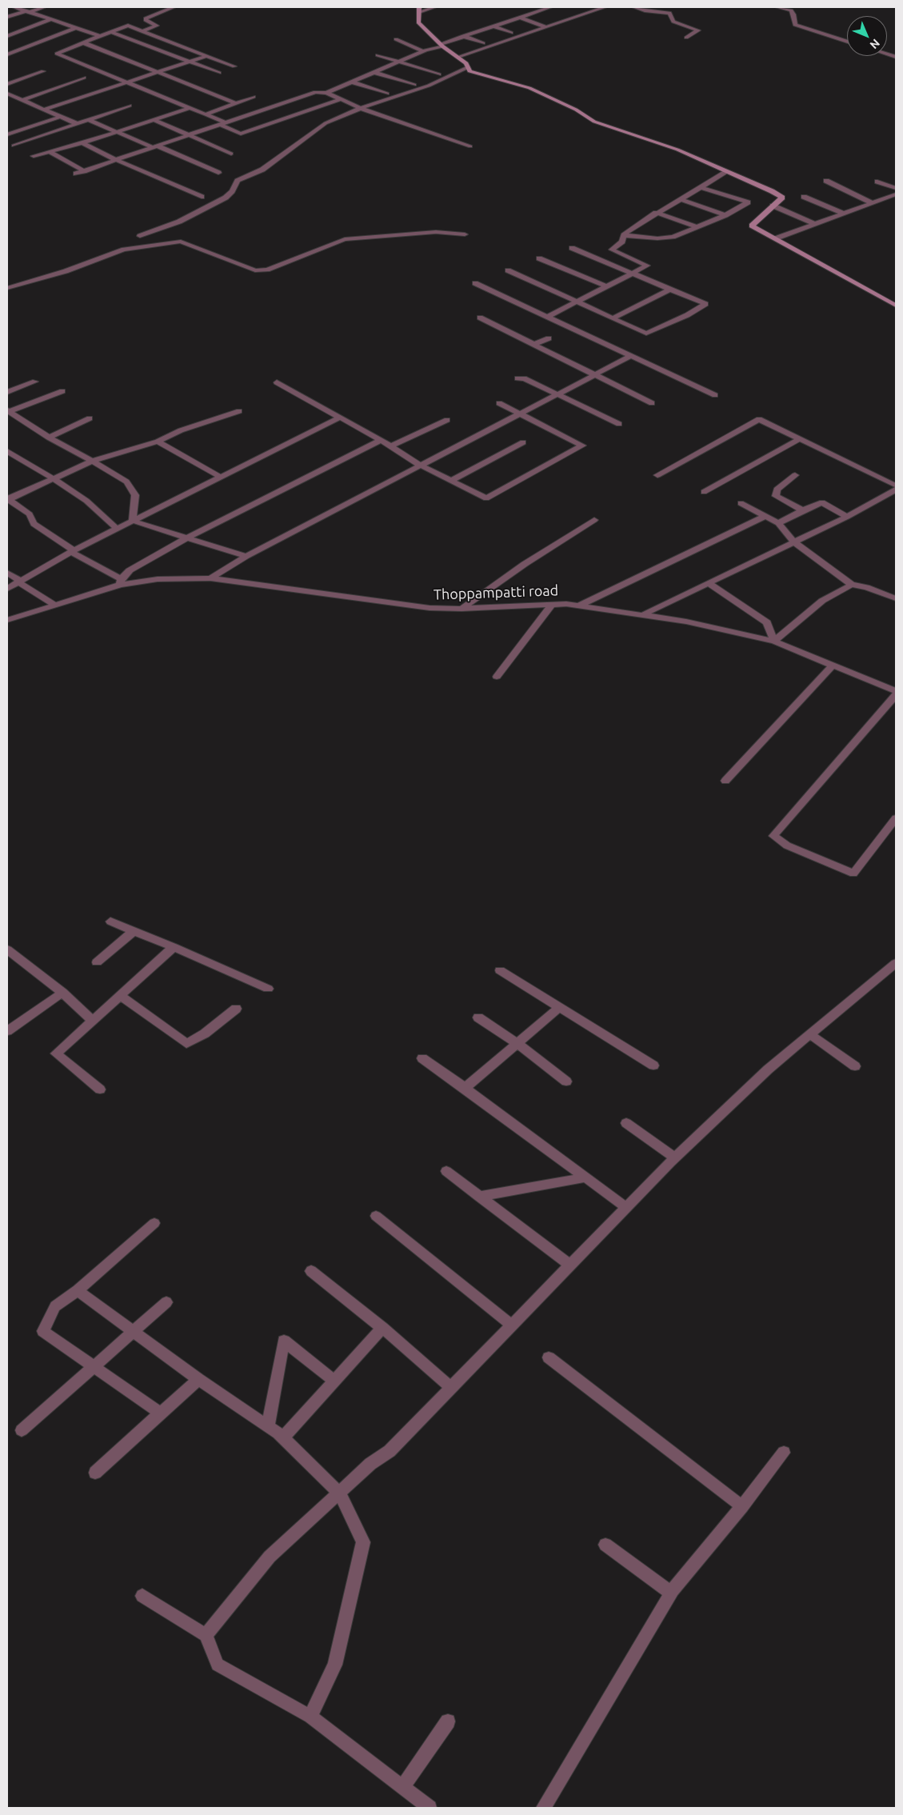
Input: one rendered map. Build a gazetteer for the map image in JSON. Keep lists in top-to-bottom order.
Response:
{
  "streets": {
    "street": ["Thoppampatti road"]
  },
  "north": "bottom right"
}
